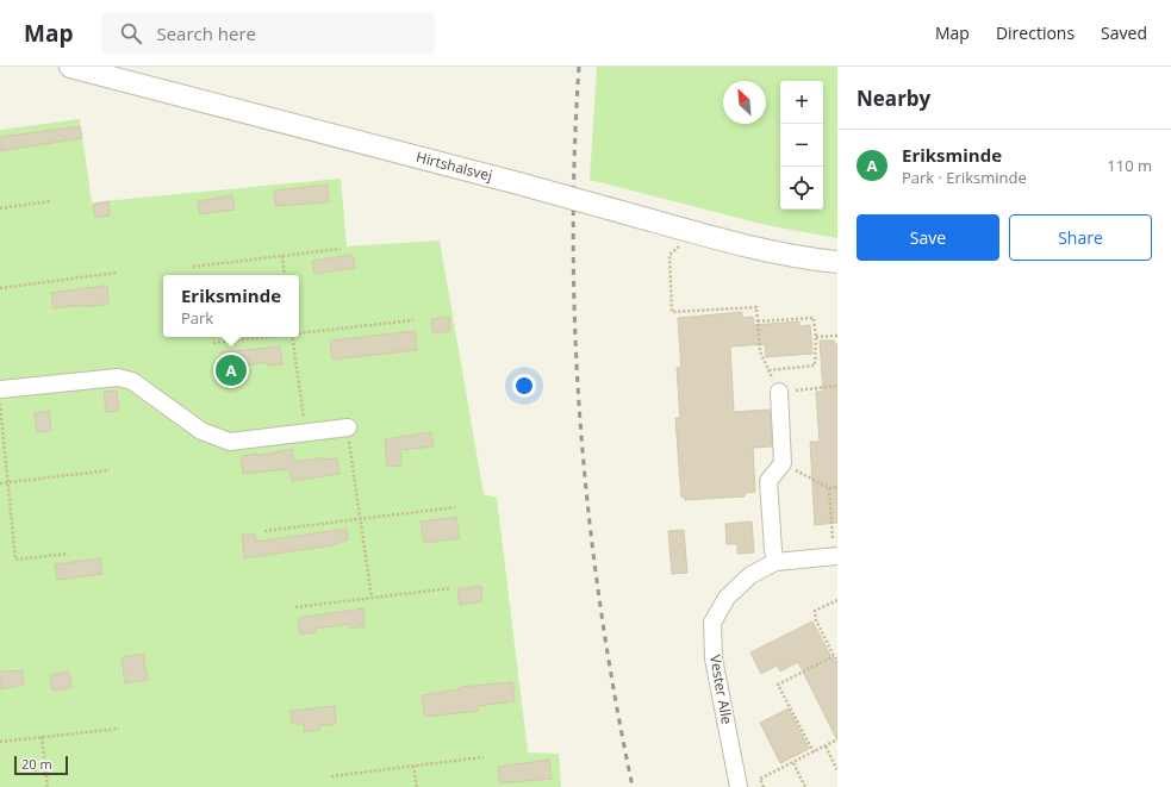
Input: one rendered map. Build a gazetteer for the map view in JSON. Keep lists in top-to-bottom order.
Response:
{
  "streets": {
    "street": ["Hirtshalsvej", "Vester Alle"]
  },
  "scale_bar": "20 m",
  "north": "top left",
  "page": {
    "header": "Map",
    "search": "Search here",
    "nav": ["Map", "Directions", "Saved"],
    "heading": "Nearby",
    "map_buttons": ["+", "−"],
    "list": [
      {
        "mark": "A",
        "name": "Eriksminde",
        "note": "Park · Eriksminde",
        "value": "110 m"
      }
    ],
    "buttons": ["Save", "Share"],
    "popup": ["Eriksminde", "Park"],
    "pins": "A",
    "scale": "20 m"
  }
}
